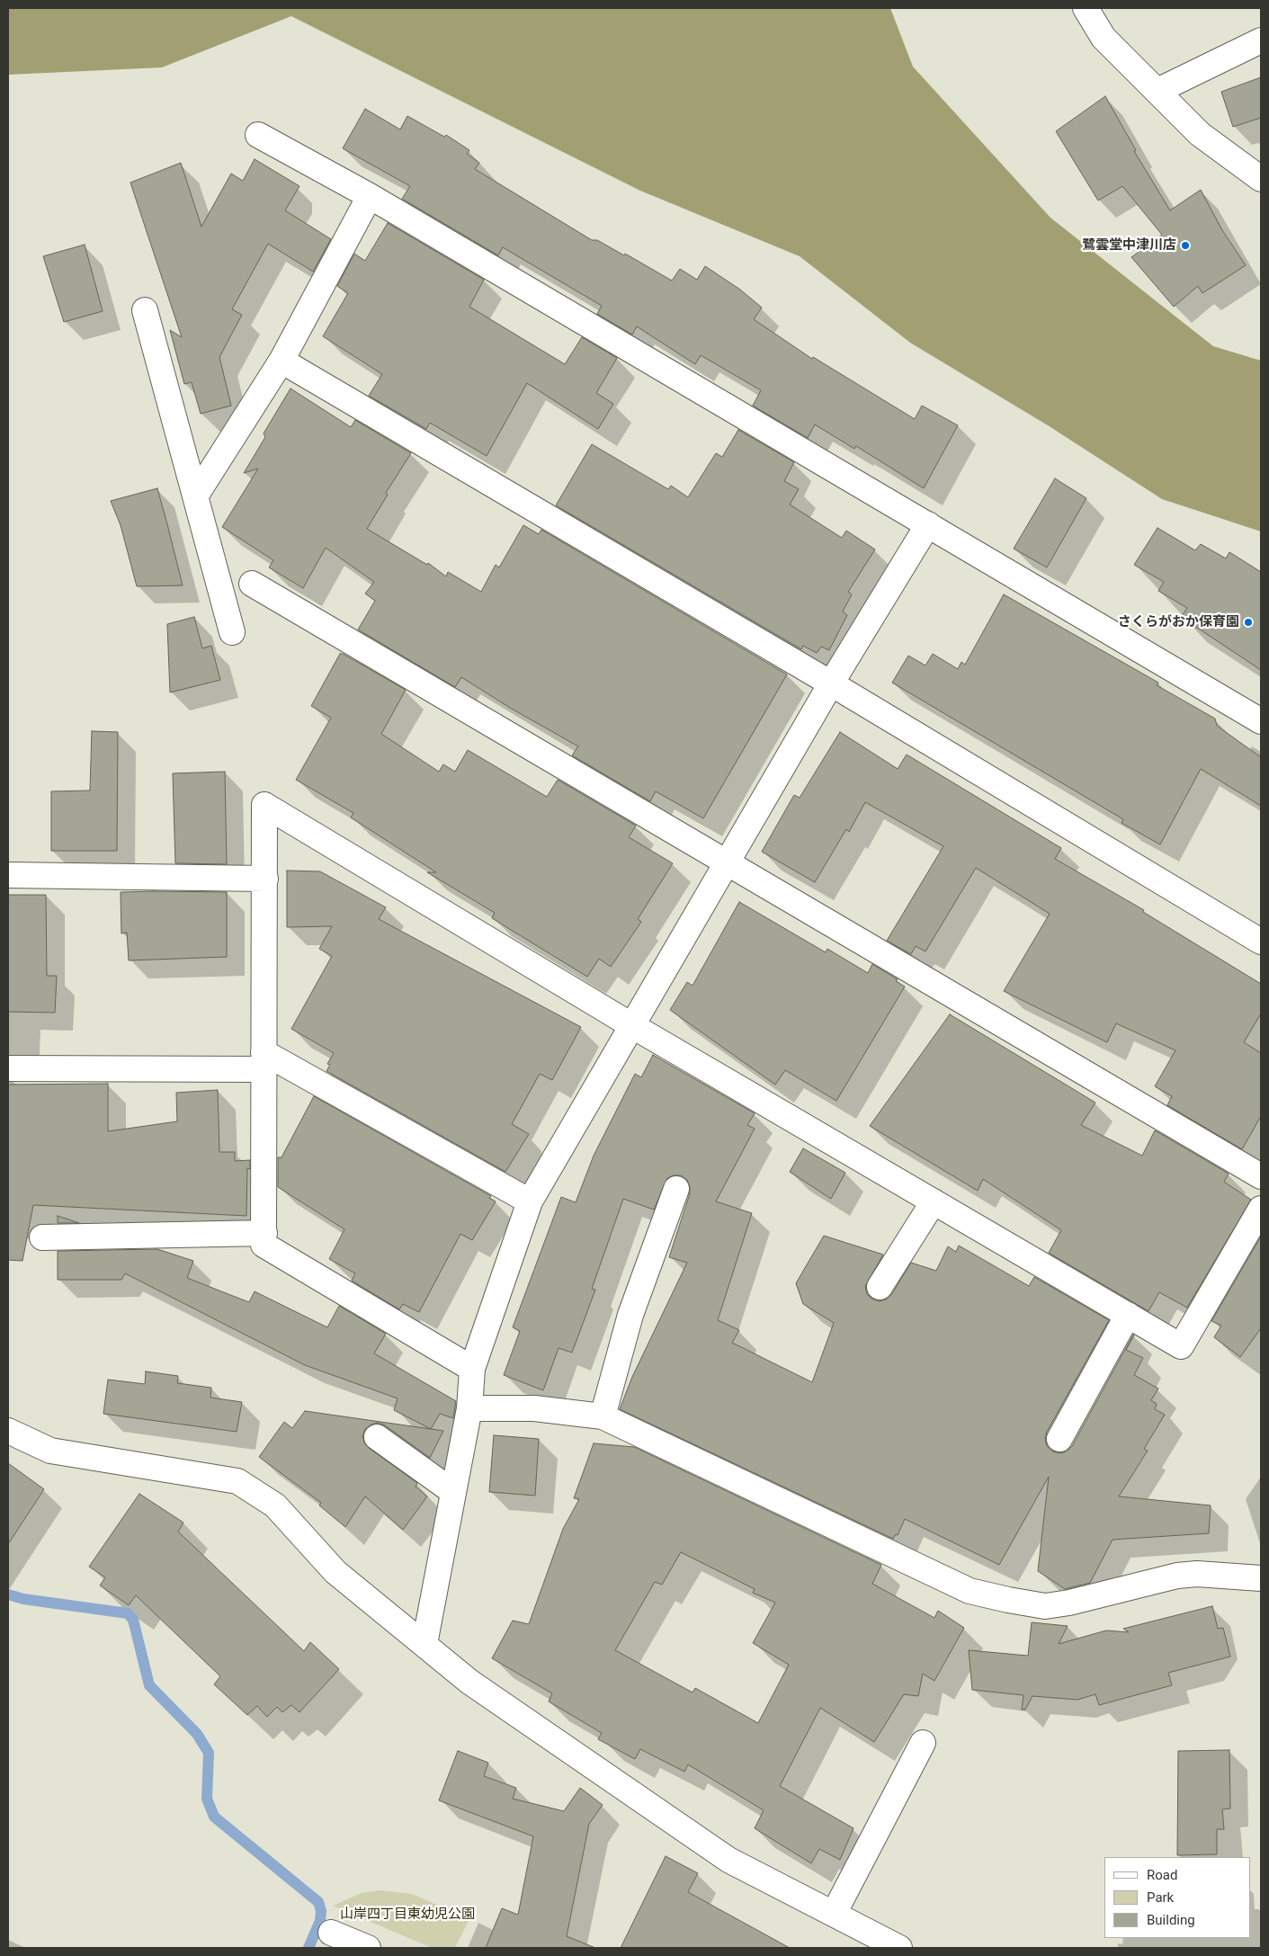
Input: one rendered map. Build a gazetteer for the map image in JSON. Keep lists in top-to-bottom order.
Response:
{
  "parks": ["山岸四丁目東幼児公園"],
  "places": ["鷺雲堂中津川店", "さくらがおか保育園"],
  "legend": ["Road", "Park", "Building"]
}
